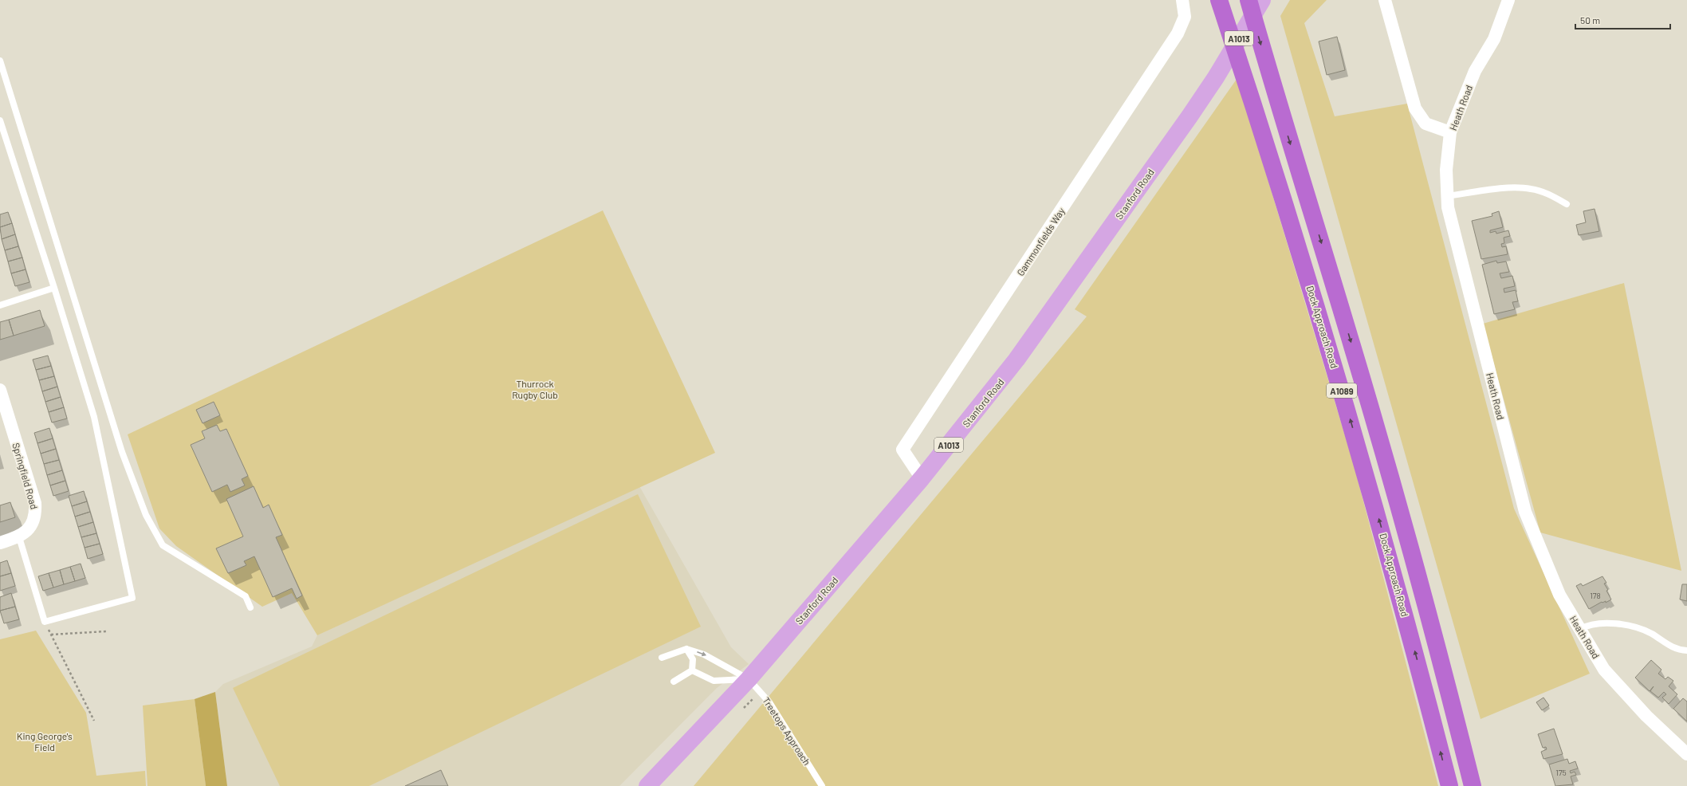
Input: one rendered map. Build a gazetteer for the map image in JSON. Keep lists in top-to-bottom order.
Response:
{
  "streets": {
    "highway": ["Dock Approach Road", "A1089"],
    "main road": ["A1013", "Stanford Road"],
    "street": ["Heath Road", "Gammonfields Way", "Springfield Road"],
    "lane": ["Treetops Approach"]
  },
  "crossings": [
    ["Stanford Road", "Gammonfields Way"],
    ["Stanford Road", "Treetops Approach"]
  ],
  "parks": ["Thurrock Rugby Club", "King George's Field"],
  "house_numbers": ["178", "175"],
  "scale_bar": "50 m"
}
